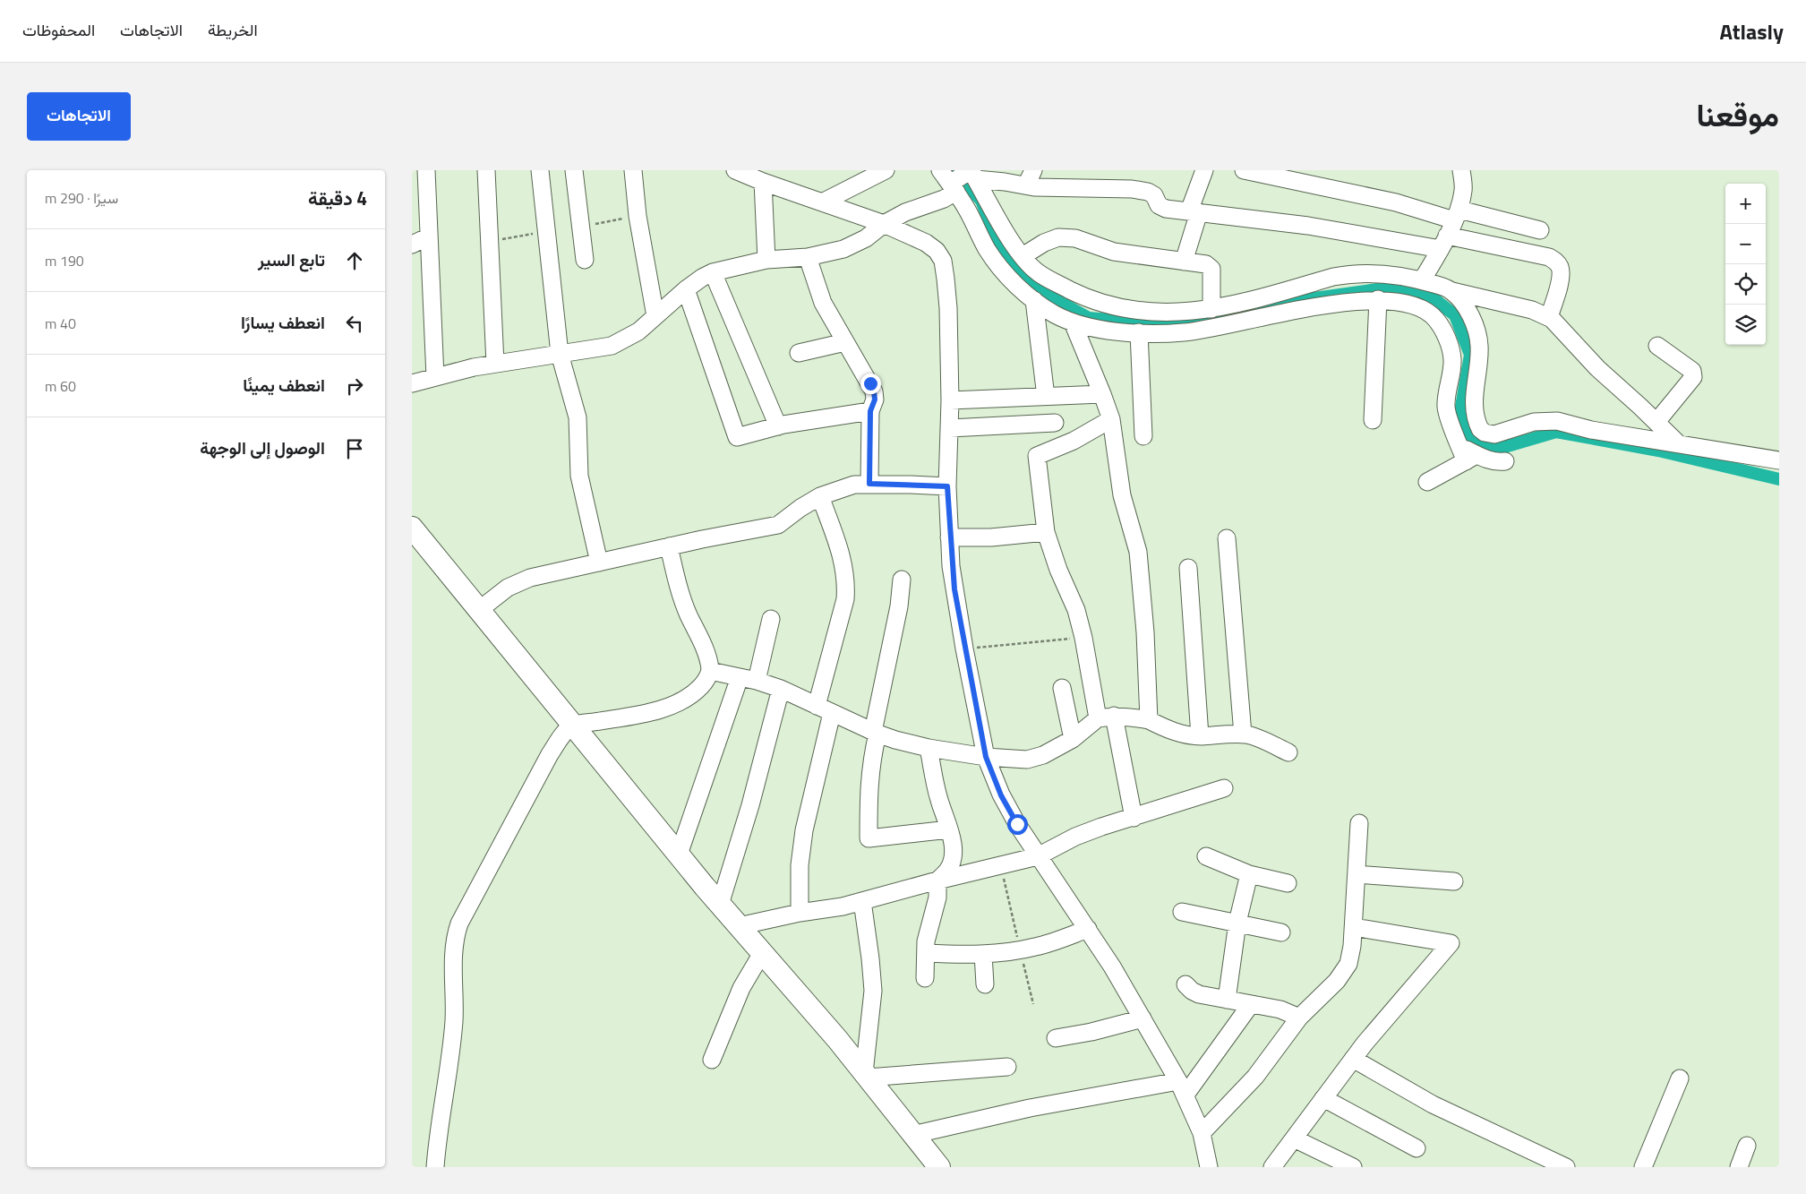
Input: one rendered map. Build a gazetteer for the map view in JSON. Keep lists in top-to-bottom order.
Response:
{
  "page": {
    "header": "Atlasly",
    "nav": ["الخريطة", "الاتجاهات", "المحفوظات"],
    "title": "موقعنا",
    "buttons": "الاتجاهات",
    "heading": ["4 دقيقة", "سيرًا · 290 m"],
    "map_buttons": ["+", "−"],
    "list": [
      ["تابع السير", "190 m"],
      ["انعطف يسارًا", "40 m"],
      ["انعطف يمينًا", "60 m"],
      "الوصول إلى الوجهة"
    ]
  }
}
